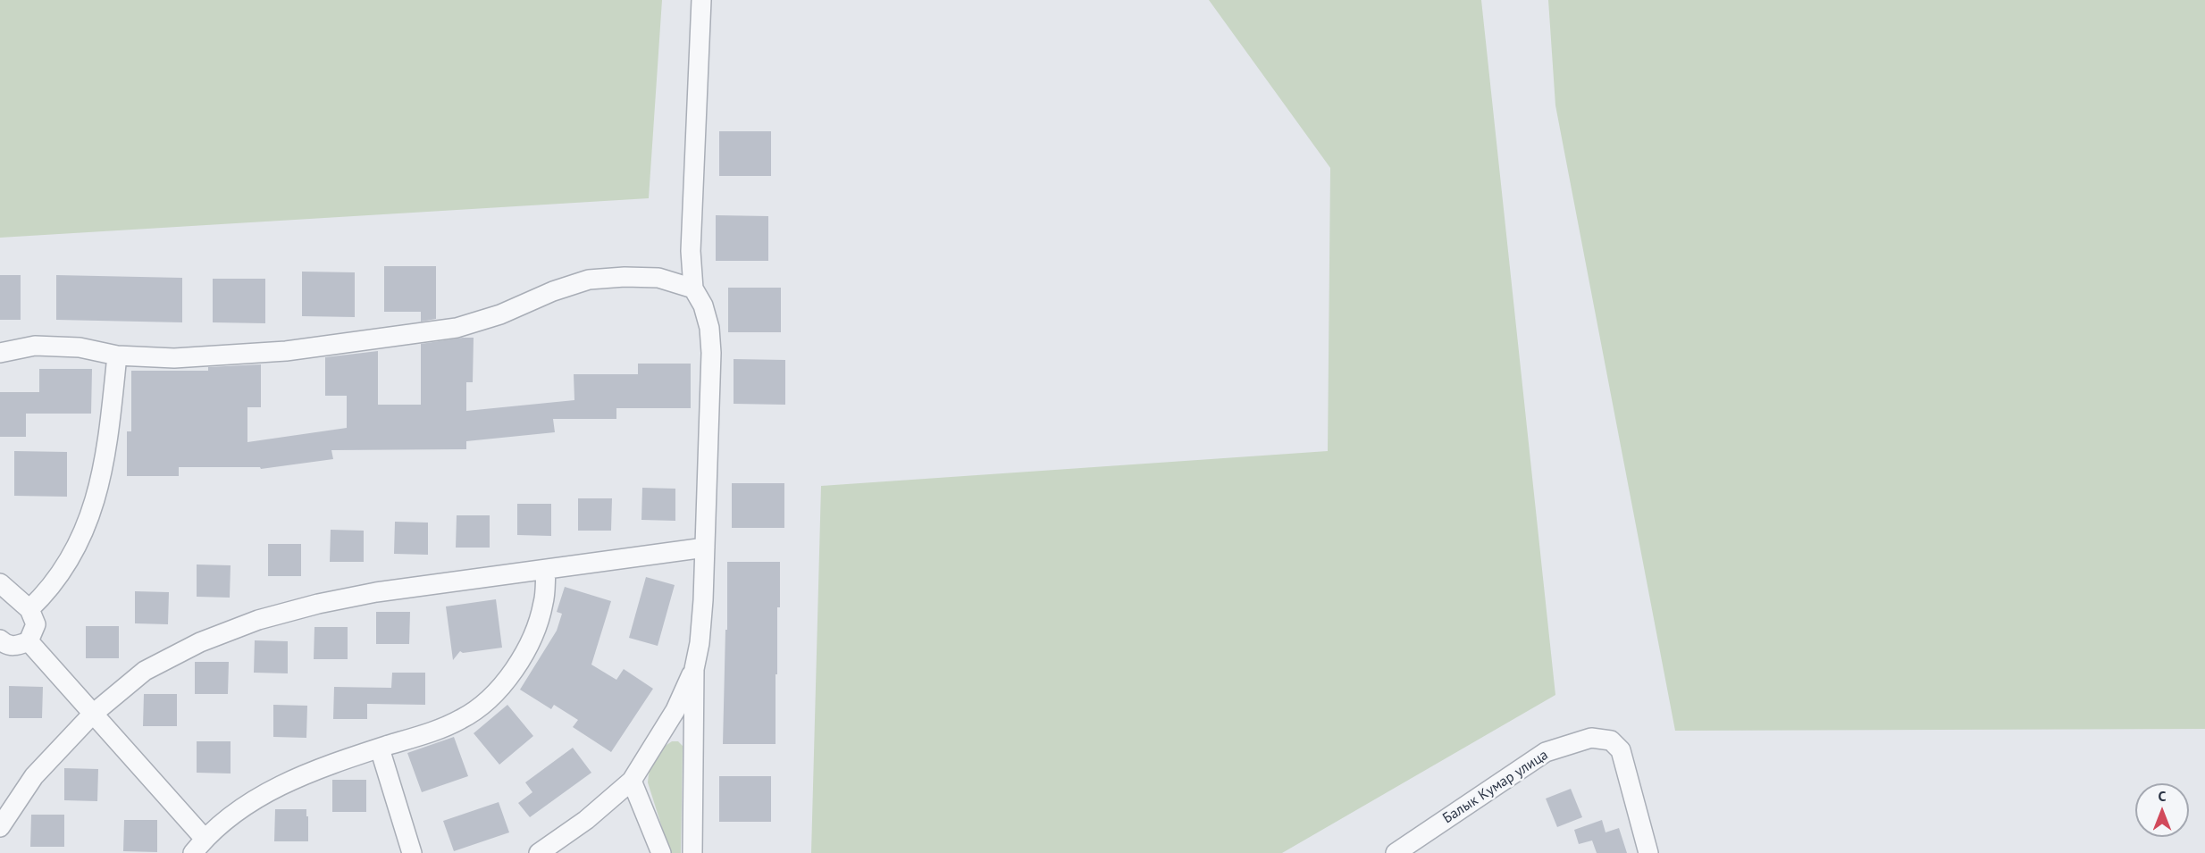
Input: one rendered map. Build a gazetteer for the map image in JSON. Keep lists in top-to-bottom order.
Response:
{
  "streets": {
    "street": ["Балык Кумар улица"]
  },
  "north": "top"
}
